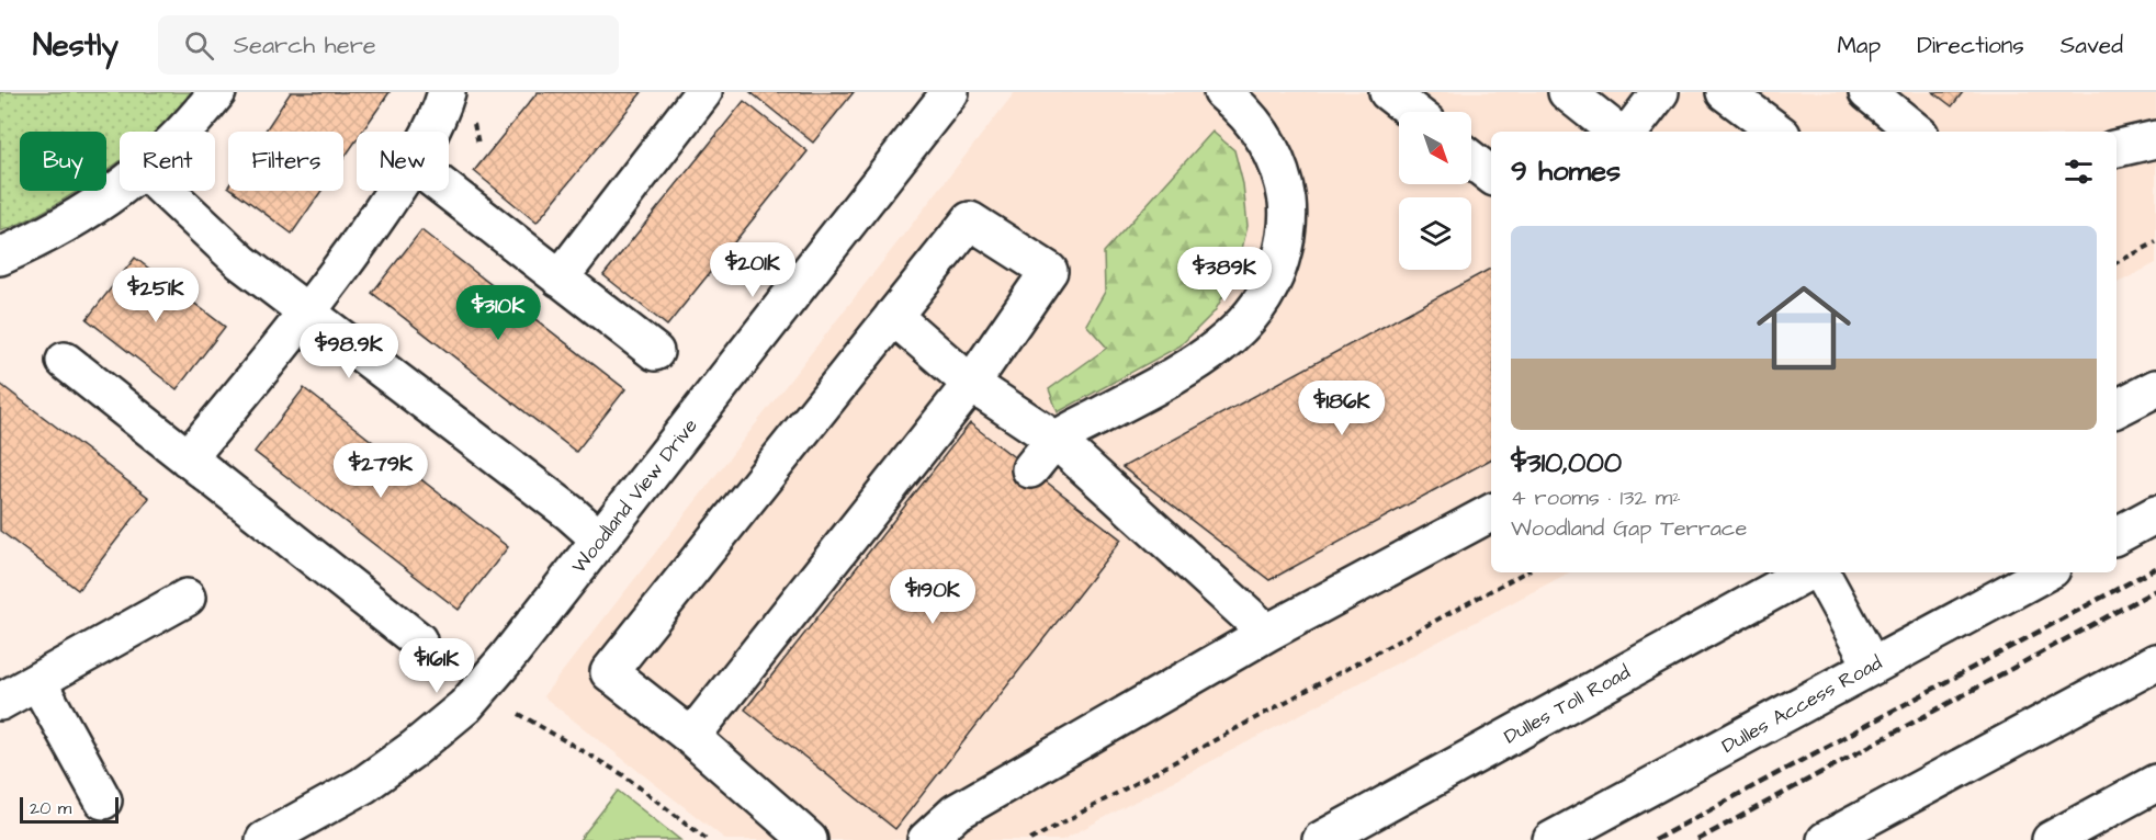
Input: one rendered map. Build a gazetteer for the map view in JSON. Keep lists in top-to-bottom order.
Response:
{
  "streets": {
    "main road": ["Woodland View Drive", "Dulles Toll Road", "Dulles Access Road"]
  },
  "scale_bar": "20 m",
  "north": "bottom right",
  "page": {
    "header": "Nestly",
    "search": "Search here",
    "nav": ["Map", "Directions", "Saved"],
    "chip": [
      "Buy",
      "Rent",
      "Filters",
      "New"
    ],
    "heading": "9 homes",
    "list": [
      {
        "name": "$310,000",
        "note": "4 rooms · 132 m² · Woodland Gap Terrace"
      }
    ],
    "price": [
      "$201K",
      "$389K",
      "$251K",
      "$310K",
      "$98.9K",
      "$186K",
      "$279K",
      "$190K",
      "$161K"
    ],
    "scale": "20 m"
  }
}
